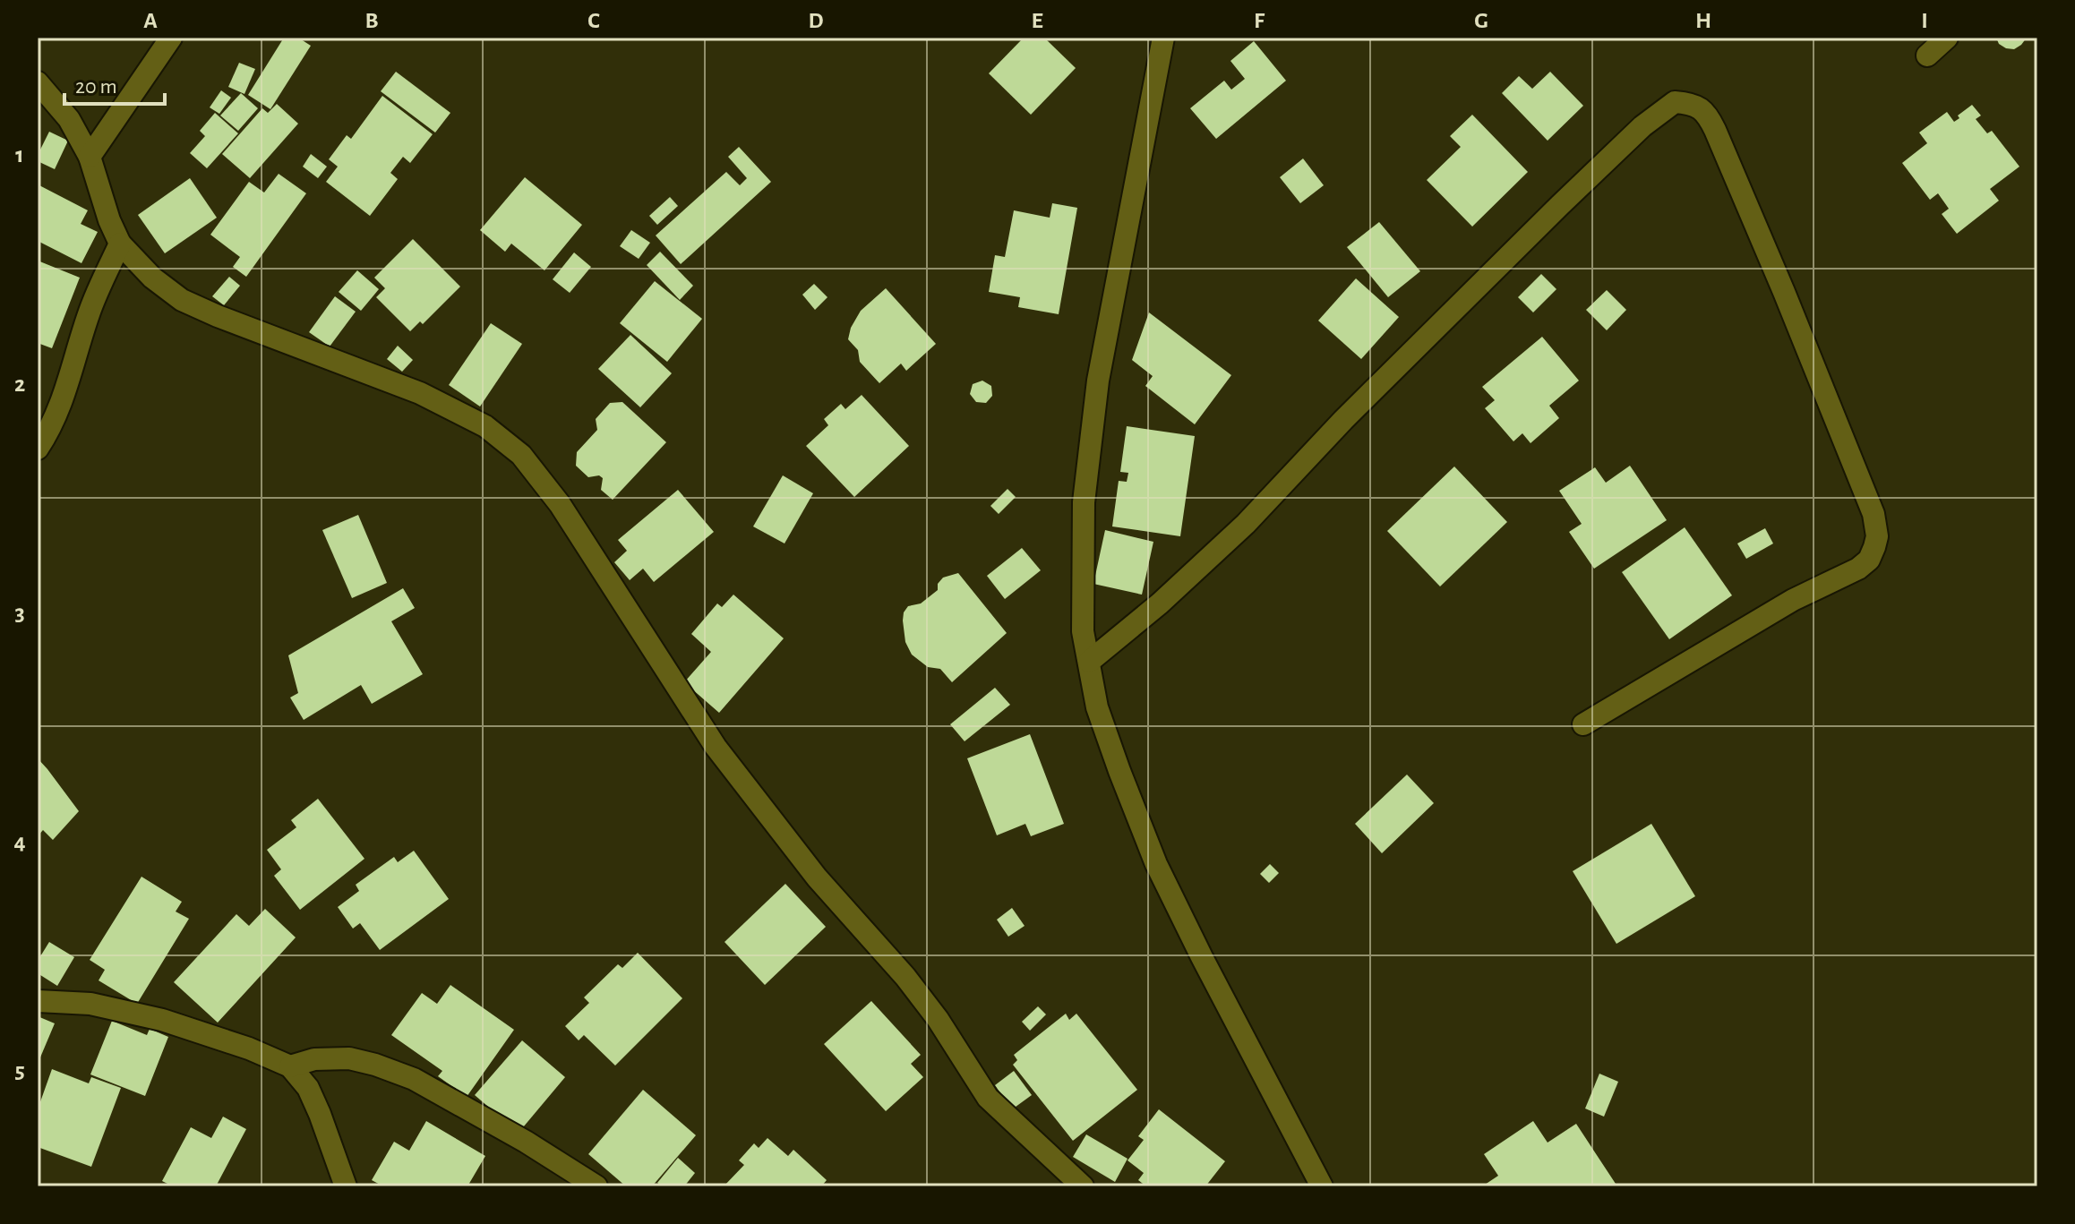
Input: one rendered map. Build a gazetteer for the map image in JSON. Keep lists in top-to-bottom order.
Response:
{
  "scale_bar": "20 m",
  "grid": {
    "columns": [
      "A",
      "B",
      "C",
      "D",
      "E",
      "F",
      "G",
      "H",
      "I"
    ],
    "rows": [
      "1",
      "2",
      "3",
      "4",
      "5"
    ]
  }
}
